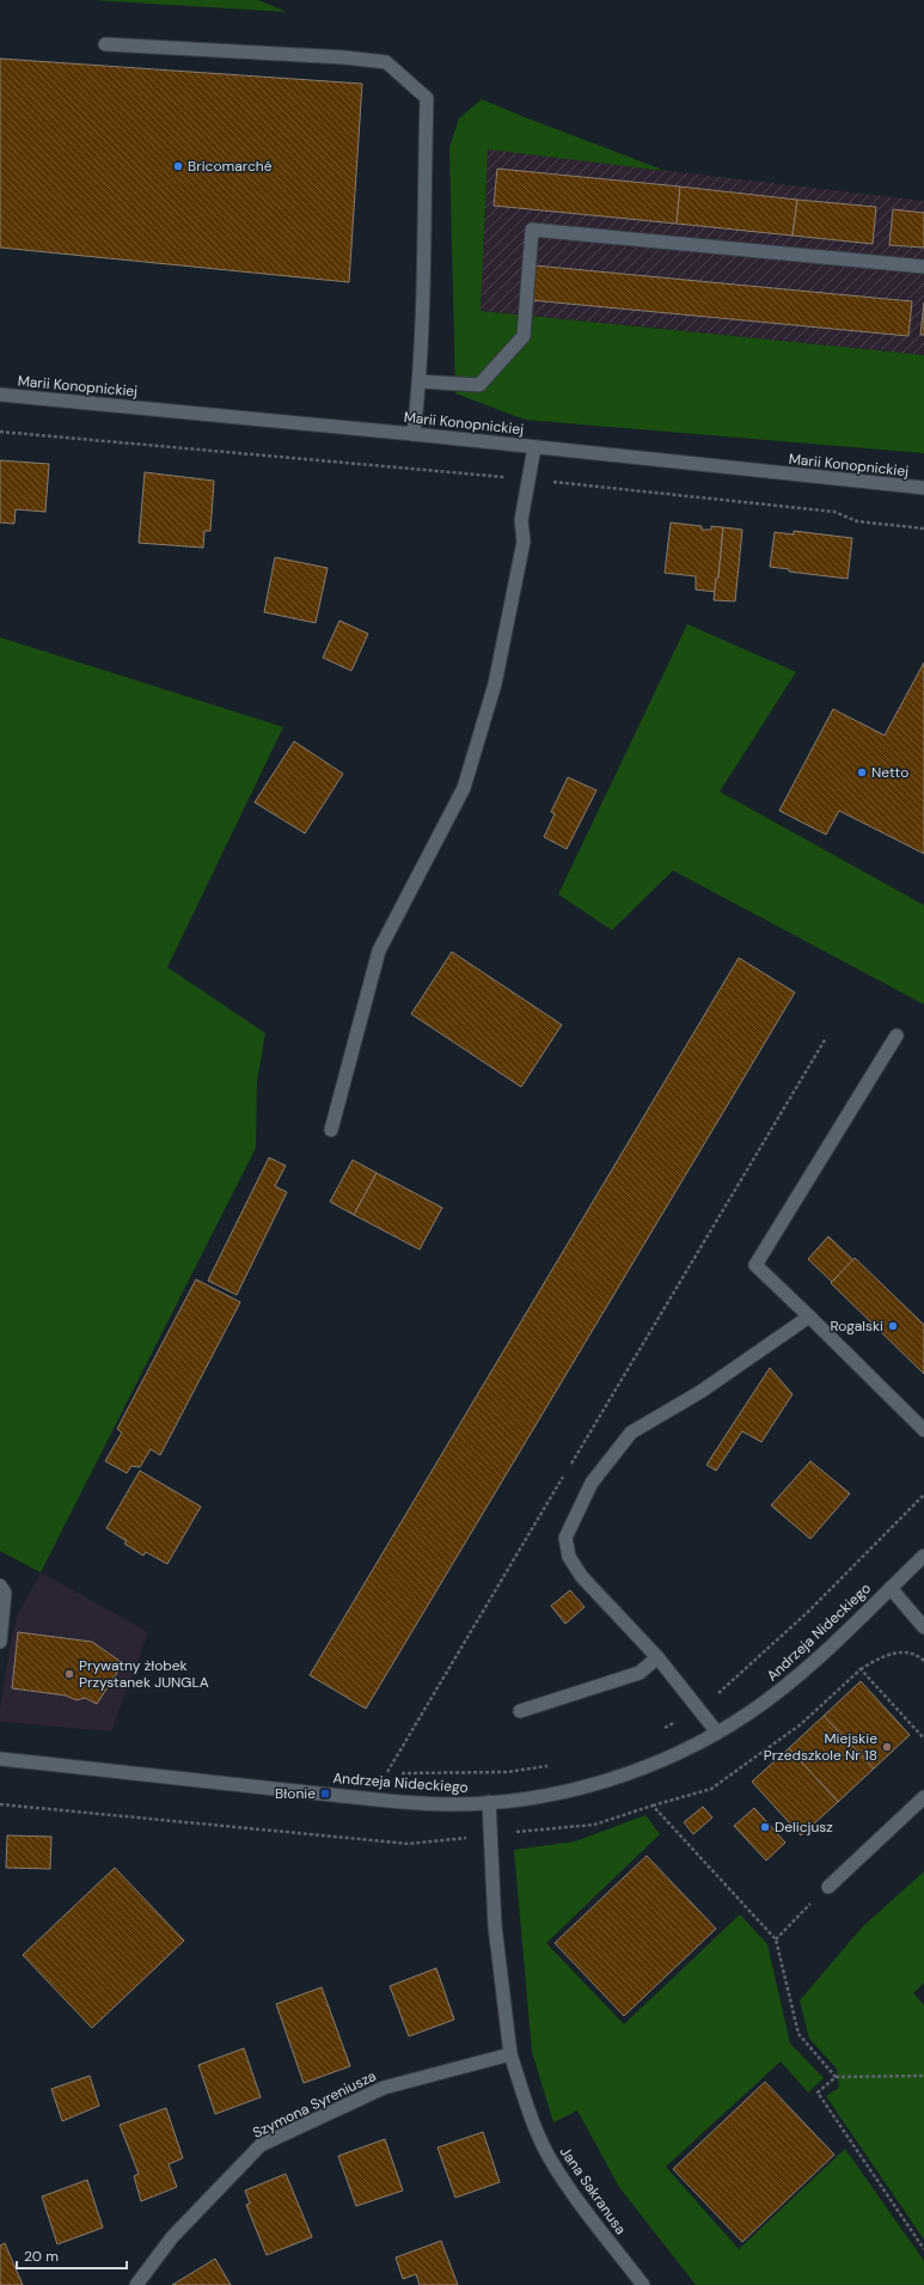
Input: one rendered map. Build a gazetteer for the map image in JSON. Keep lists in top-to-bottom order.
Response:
{
  "streets": {
    "street": [
      "Marii Konopnickiej",
      "Andrzeja Nideckiego",
      "Szymona Syreniusza",
      "Jana Sakranusa"
    ]
  },
  "crossings": [
    ["Szymona Syreniusza", "Jana Sakranusa"]
  ],
  "places": {
    "other": [
      "Bricomarché",
      "Netto",
      "Rogalski",
      "Prywatny żłobek Przystanek JUNGLA",
      "Miejskie Przedszkole Nr 18",
      "Delicjusz"
    ],
    "transit": ["Błonie"]
  },
  "scale_bar": "20 m"
}
